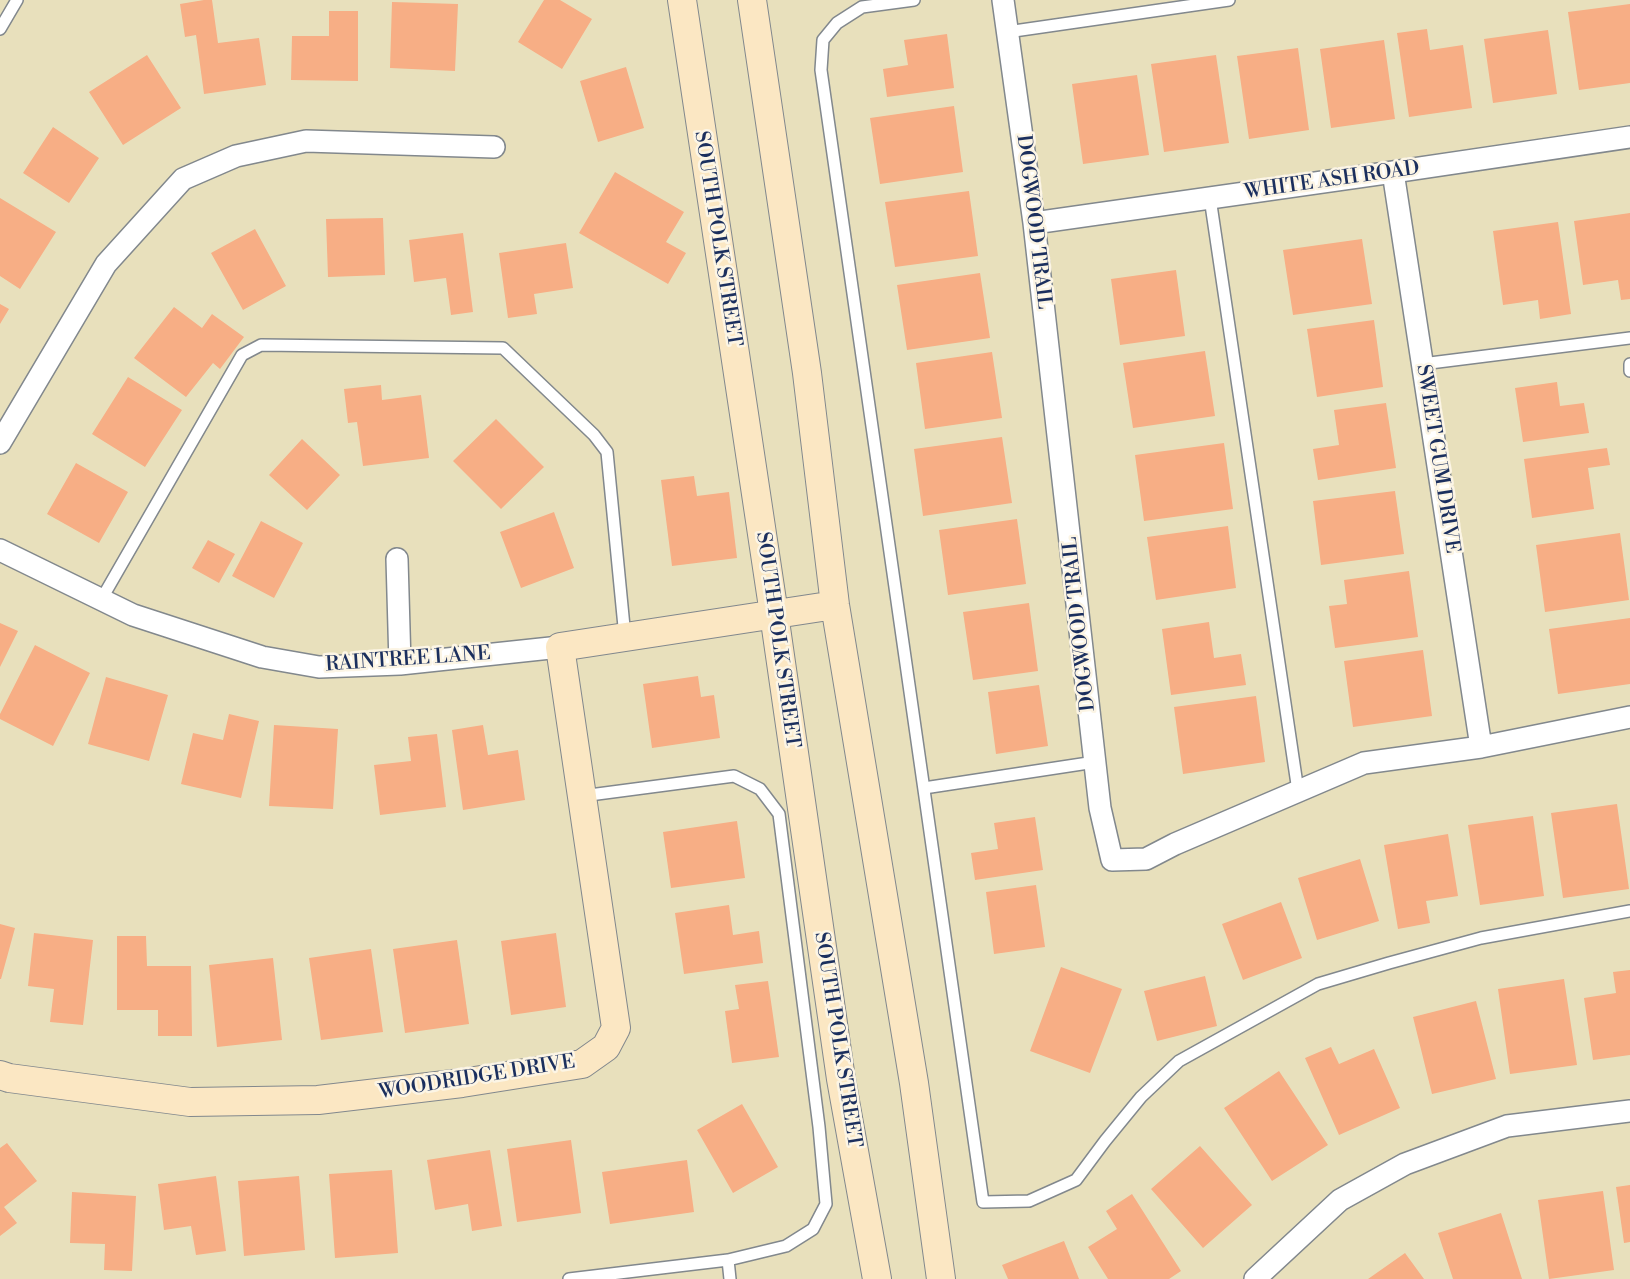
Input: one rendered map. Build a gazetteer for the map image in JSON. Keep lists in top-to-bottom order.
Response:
{
  "streets": {
    "main road": ["SOUTH POLK STREET", "RAINTREE LANE", "WOODRIDGE DRIVE"],
    "street": ["WHITE ASH ROAD", "DOGWOOD TRAIL", "SWEET GUM DRIVE"]
  },
  "crossings": [
    ["WHITE ASH ROAD", "DOGWOOD TRAIL"],
    ["WHITE ASH ROAD", "SWEET GUM DRIVE"],
    ["DOGWOOD TRAIL", "SWEET GUM DRIVE"],
    ["SOUTH POLK STREET", "RAINTREE LANE"],
    ["RAINTREE LANE", "WOODRIDGE DRIVE"]
  ]
}
